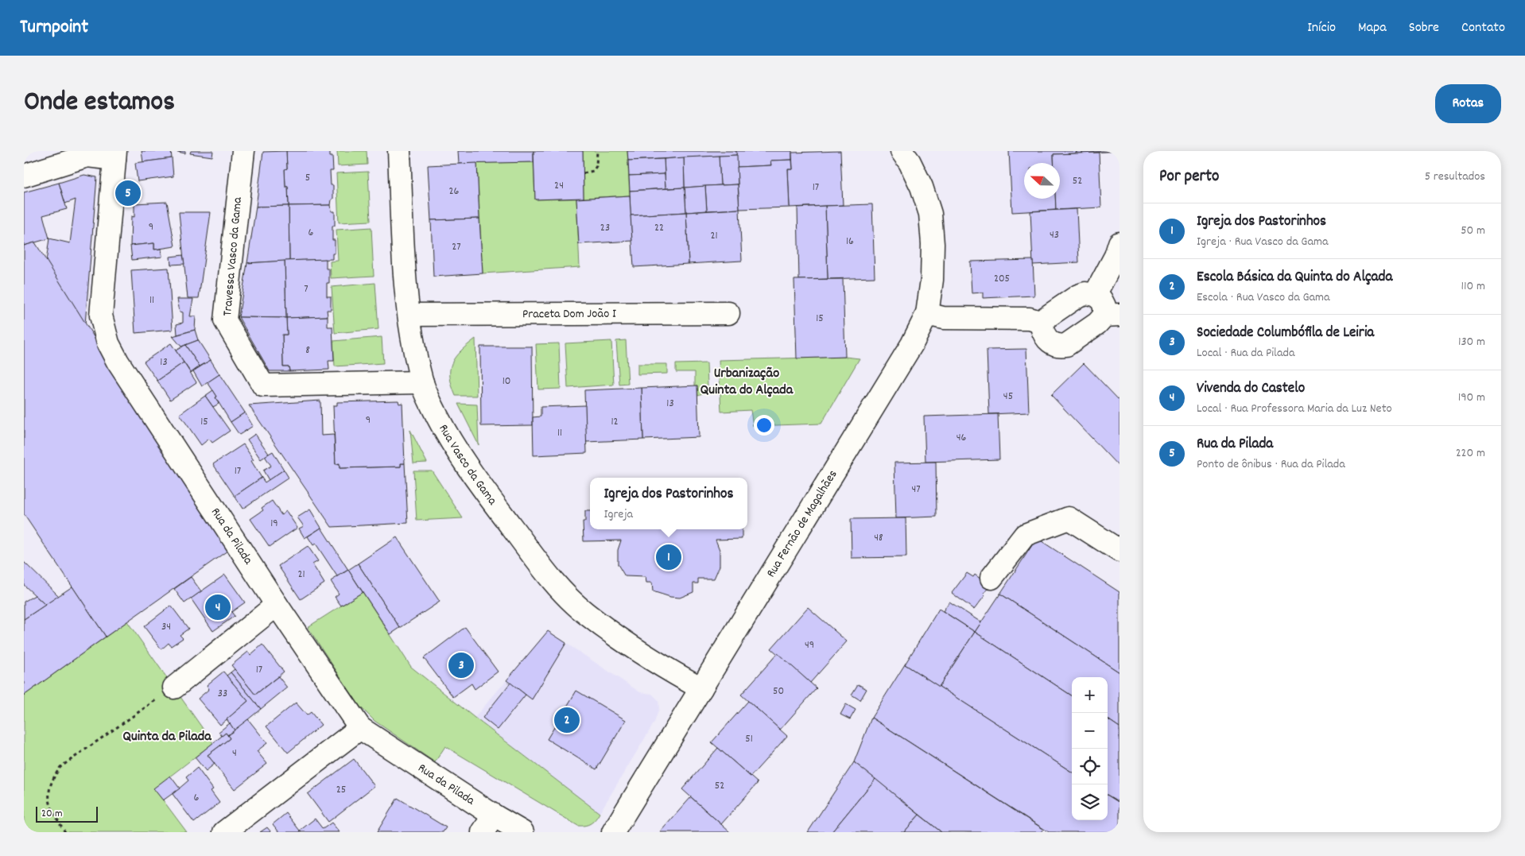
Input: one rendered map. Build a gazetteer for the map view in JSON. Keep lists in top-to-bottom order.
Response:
{
  "streets": {
    "street": [
      "Travessa Vasco da Gama",
      "Praceta Dom João I",
      "Rua Vasco da Gama",
      "Rua Fernão de Magalhães",
      "Rua da Pilada"
    ]
  },
  "crossings": [
    ["Travessa Vasco da Gama", "Rua Vasco da Gama"],
    ["Praceta Dom João I", "Rua Vasco da Gama"],
    ["Rua Vasco da Gama", "Rua Fernão de Magalhães"]
  ],
  "districts": ["Urbanização Quinta do Alçada", "Quinta da Pilada"],
  "house_numbers": [
    "5",
    "52",
    "24",
    "17",
    "26",
    "9",
    "23",
    "22",
    "6",
    "43",
    "21",
    "16",
    "27",
    "205",
    "7",
    "11",
    "15",
    "8",
    "13",
    "10",
    "45",
    "13",
    "9",
    "15",
    "12",
    "11",
    "46",
    "17",
    "47",
    "19",
    "48",
    "21",
    "34",
    "49",
    "17",
    "50",
    "33",
    "51",
    "4",
    "52",
    "25",
    "6"
  ],
  "scale_bar": "20 m",
  "north": "left",
  "page": {
    "header": "Turnpoint",
    "nav": [
      "Início",
      "Mapa",
      "Sobre",
      "Contato"
    ],
    "title": "Onde estamos",
    "buttons": "Rotas",
    "heading": ["Por perto", "5 resultados"],
    "pins": [
      "5",
      "1",
      "4",
      "3",
      "2"
    ],
    "list": [
      {
        "mark": "1",
        "name": "Igreja dos Pastorinhos",
        "note": "Igreja · Rua Vasco da Gama",
        "value": "50 m"
      },
      {
        "mark": "2",
        "name": "Escola Básica da Quinta do Alçada",
        "note": "Escola · Rua Vasco da Gama",
        "value": "110 m"
      },
      {
        "mark": "3",
        "name": "Sociedade Columbófila de Leiria",
        "note": "Local · Rua da Pilada",
        "value": "130 m"
      },
      {
        "mark": "4",
        "name": "Vivenda do Castelo",
        "note": "Local · Rua Professora Maria da Luz Neto",
        "value": "190 m"
      },
      {
        "mark": "5",
        "name": "Rua da Pilada",
        "note": "Ponto de ônibus · Rua da Pilada",
        "value": "220 m"
      }
    ],
    "popup": ["Igreja dos Pastorinhos", "Igreja"],
    "map_buttons": ["+", "−"],
    "scale": "20 m"
  }
}
